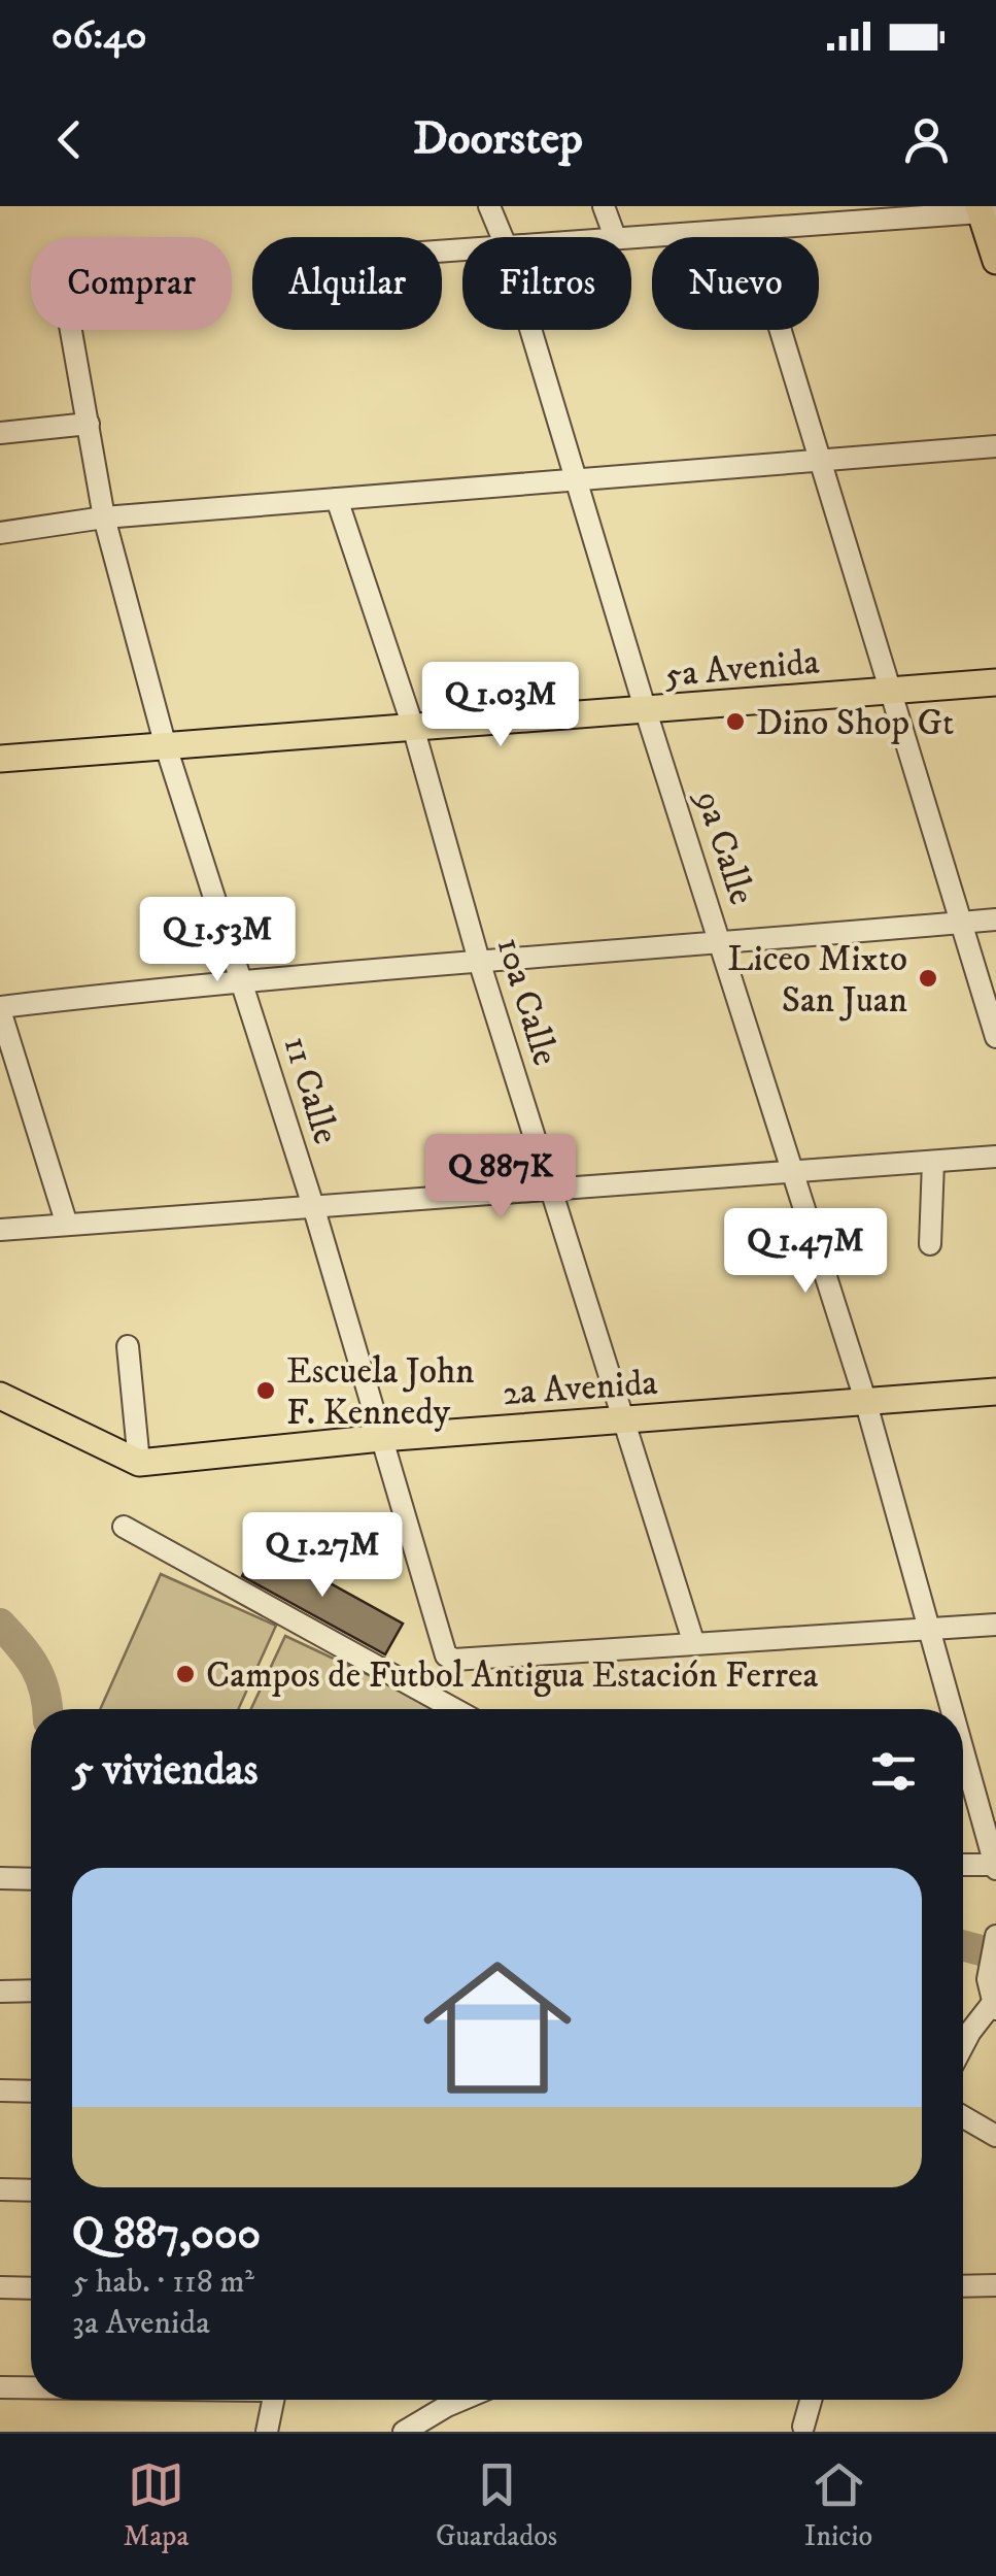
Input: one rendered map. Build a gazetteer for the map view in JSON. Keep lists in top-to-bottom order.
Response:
{
  "streets": {
    "main road": ["5a Avenida", "2a Avenida"],
    "street": ["9a Calle", "10a Calle", "11 Calle"]
  },
  "crossings": [
    ["5a Avenida", "9a Calle"],
    ["5a Avenida", "10a Calle"],
    ["5a Avenida", "11 Calle"],
    ["9a Calle", "2a Avenida"],
    ["10a Calle", "11 Calle"],
    ["10a Calle", "2a Avenida"],
    ["11 Calle", "2a Avenida"]
  ],
  "places": [
    "Dino Shop Gt",
    "Liceo Mixto San Juan",
    "Escuela John F. Kennedy",
    "Campos de Futbol Antigua Estación Ferrea"
  ],
  "page": {
    "status": "06:40",
    "header": "Doorstep",
    "chip": [
      "Comprar",
      "Alquilar",
      "Filtros",
      "Nuevo"
    ],
    "price": [
      "Q 1.03M",
      "Q 1.53M",
      "Q 887K",
      "Q 1.47M",
      "Q 1.27M"
    ],
    "heading": "5 viviendas",
    "list": [
      {
        "name": "Q 887,000",
        "note": "5 hab. · 118 m² · 3a Avenida"
      }
    ],
    "tabs": ["Mapa", "Guardados", "Inicio"]
  }
}
